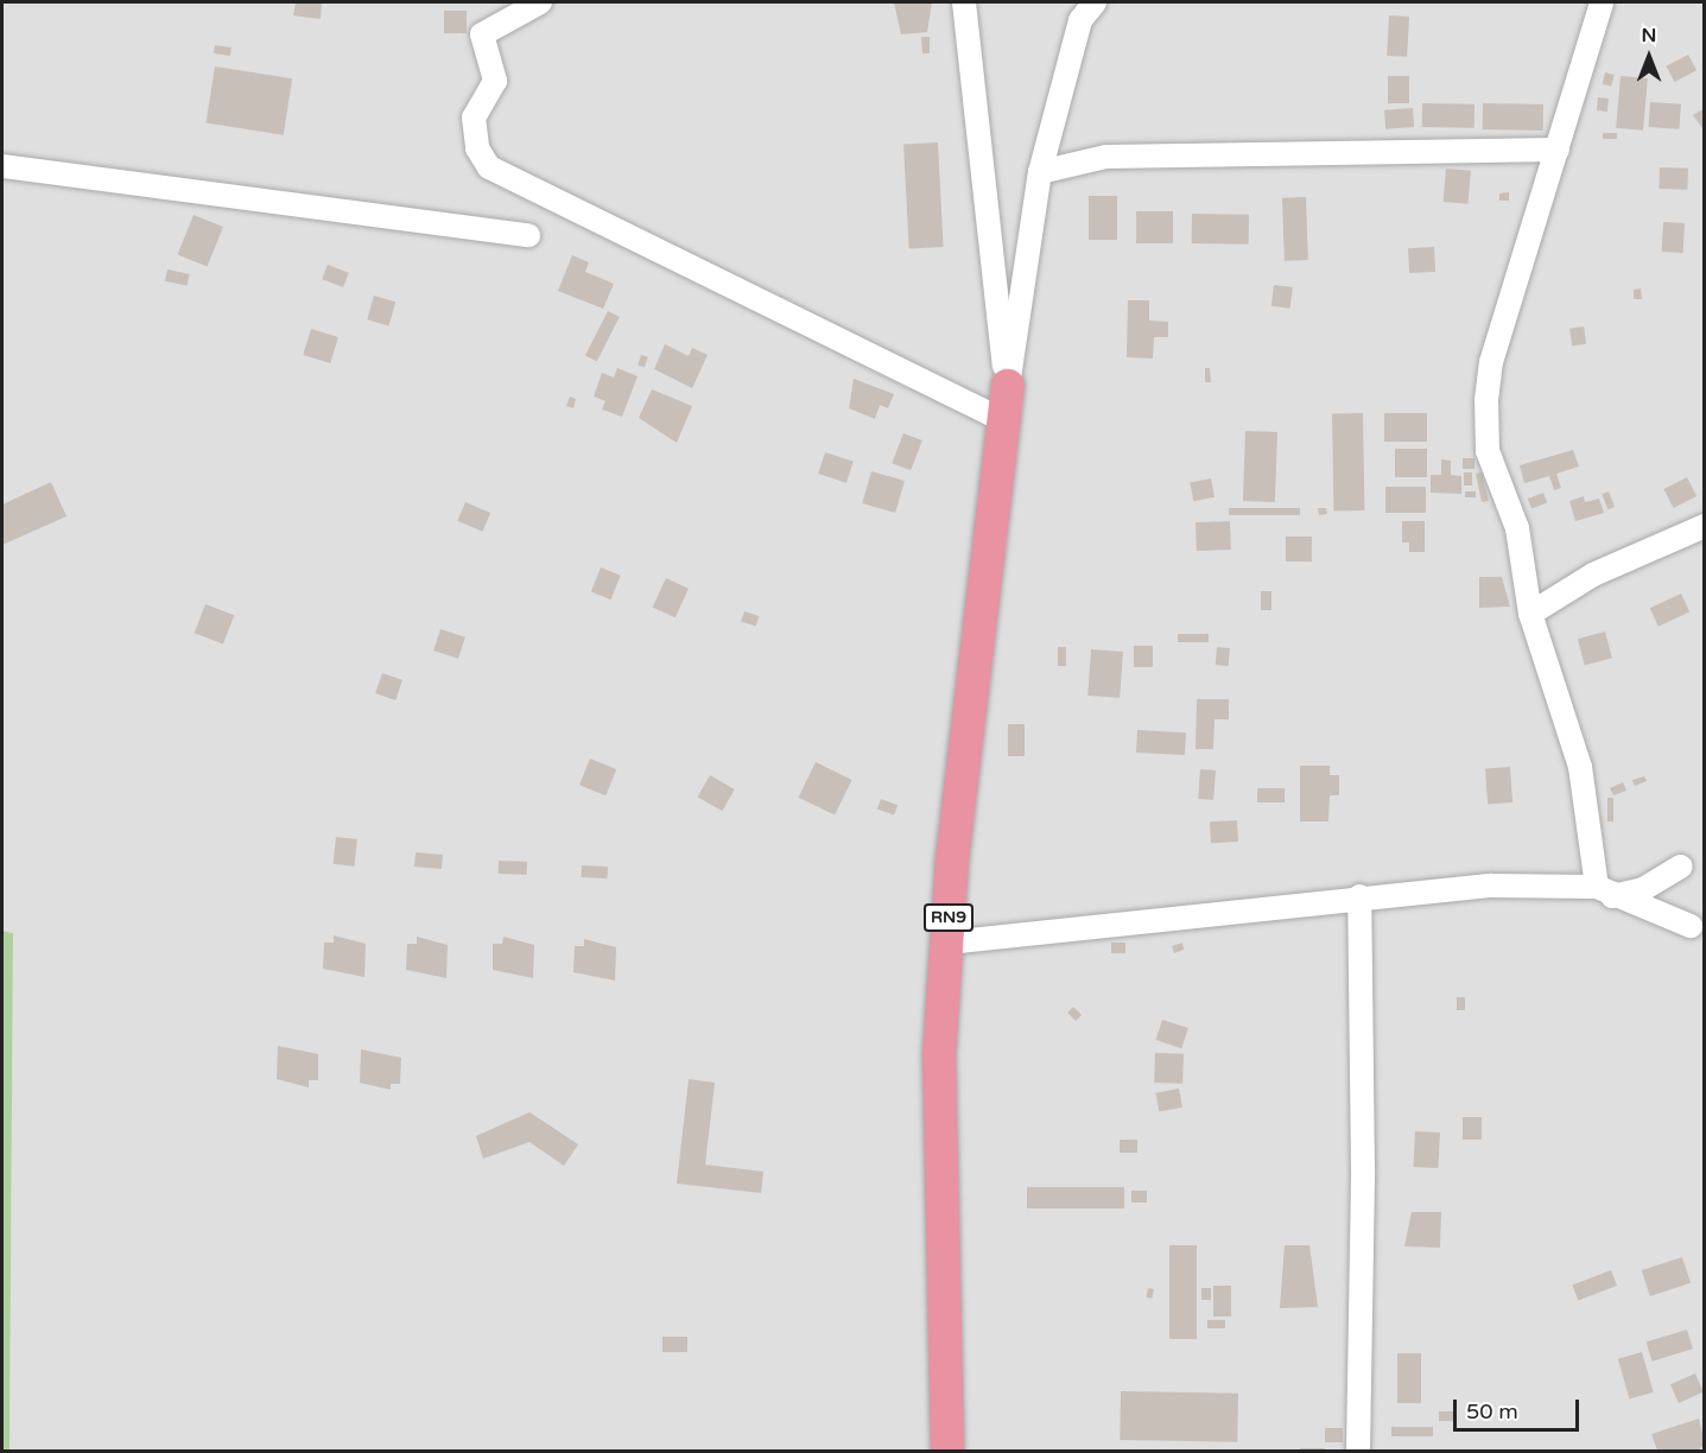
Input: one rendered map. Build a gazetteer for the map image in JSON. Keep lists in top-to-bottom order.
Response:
{
  "streets": {
    "highway": ["RN9"]
  },
  "scale_bar": "50 m",
  "north": "top"
}
